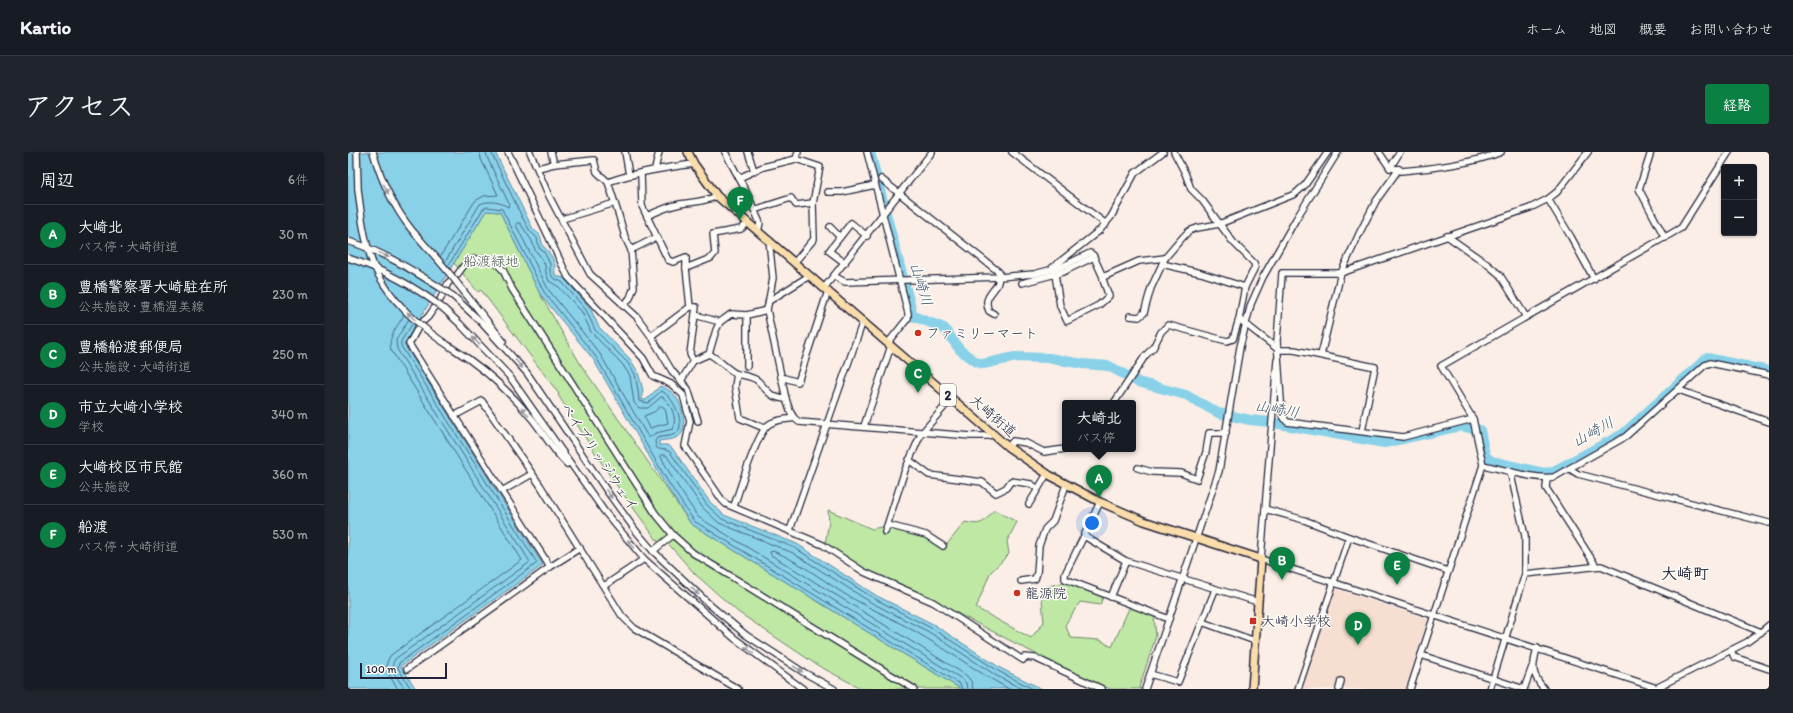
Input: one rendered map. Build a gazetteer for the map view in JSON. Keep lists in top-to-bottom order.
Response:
{
  "streets": {
    "main road": ["2", "大崎街道"],
    "street": ["ベイブリッジウェイ"]
  },
  "districts": ["大崎町"],
  "water": ["山崎川"],
  "parks": ["船渡緑地"],
  "places": {
    "other": ["ファミリーマート", "龍源院"],
    "transit": ["大崎小学校"]
  },
  "scale_bar": "100 m",
  "page": {
    "header": "Kartio",
    "nav": [
      "ホーム",
      "地図",
      "概要",
      "お問い合わせ"
    ],
    "title": "アクセス",
    "buttons": "経路",
    "heading": ["周辺", "6件"],
    "map_buttons": ["+", "−"],
    "pins": [
      "F",
      "C",
      "A",
      "B",
      "E",
      "D"
    ],
    "list": [
      {
        "mark": "A",
        "name": "大崎北",
        "note": "バス停 · 大崎街道",
        "value": "30 m"
      },
      {
        "mark": "B",
        "name": "豊橋警察署大崎駐在所",
        "note": "公共施設 · 豊橋渥美線",
        "value": "230 m"
      },
      {
        "mark": "C",
        "name": "豊橋船渡郵便局",
        "note": "公共施設 · 大崎街道",
        "value": "250 m"
      },
      {
        "mark": "D",
        "name": "市立大崎小学校",
        "note": "学校",
        "value": "340 m"
      },
      {
        "mark": "E",
        "name": "大崎校区市民館",
        "note": "公共施設",
        "value": "360 m"
      },
      {
        "mark": "F",
        "name": "船渡",
        "note": "バス停 · 大崎街道",
        "value": "530 m"
      }
    ],
    "popup": ["大崎北", "バス停"],
    "scale": "100 m"
  }
}
